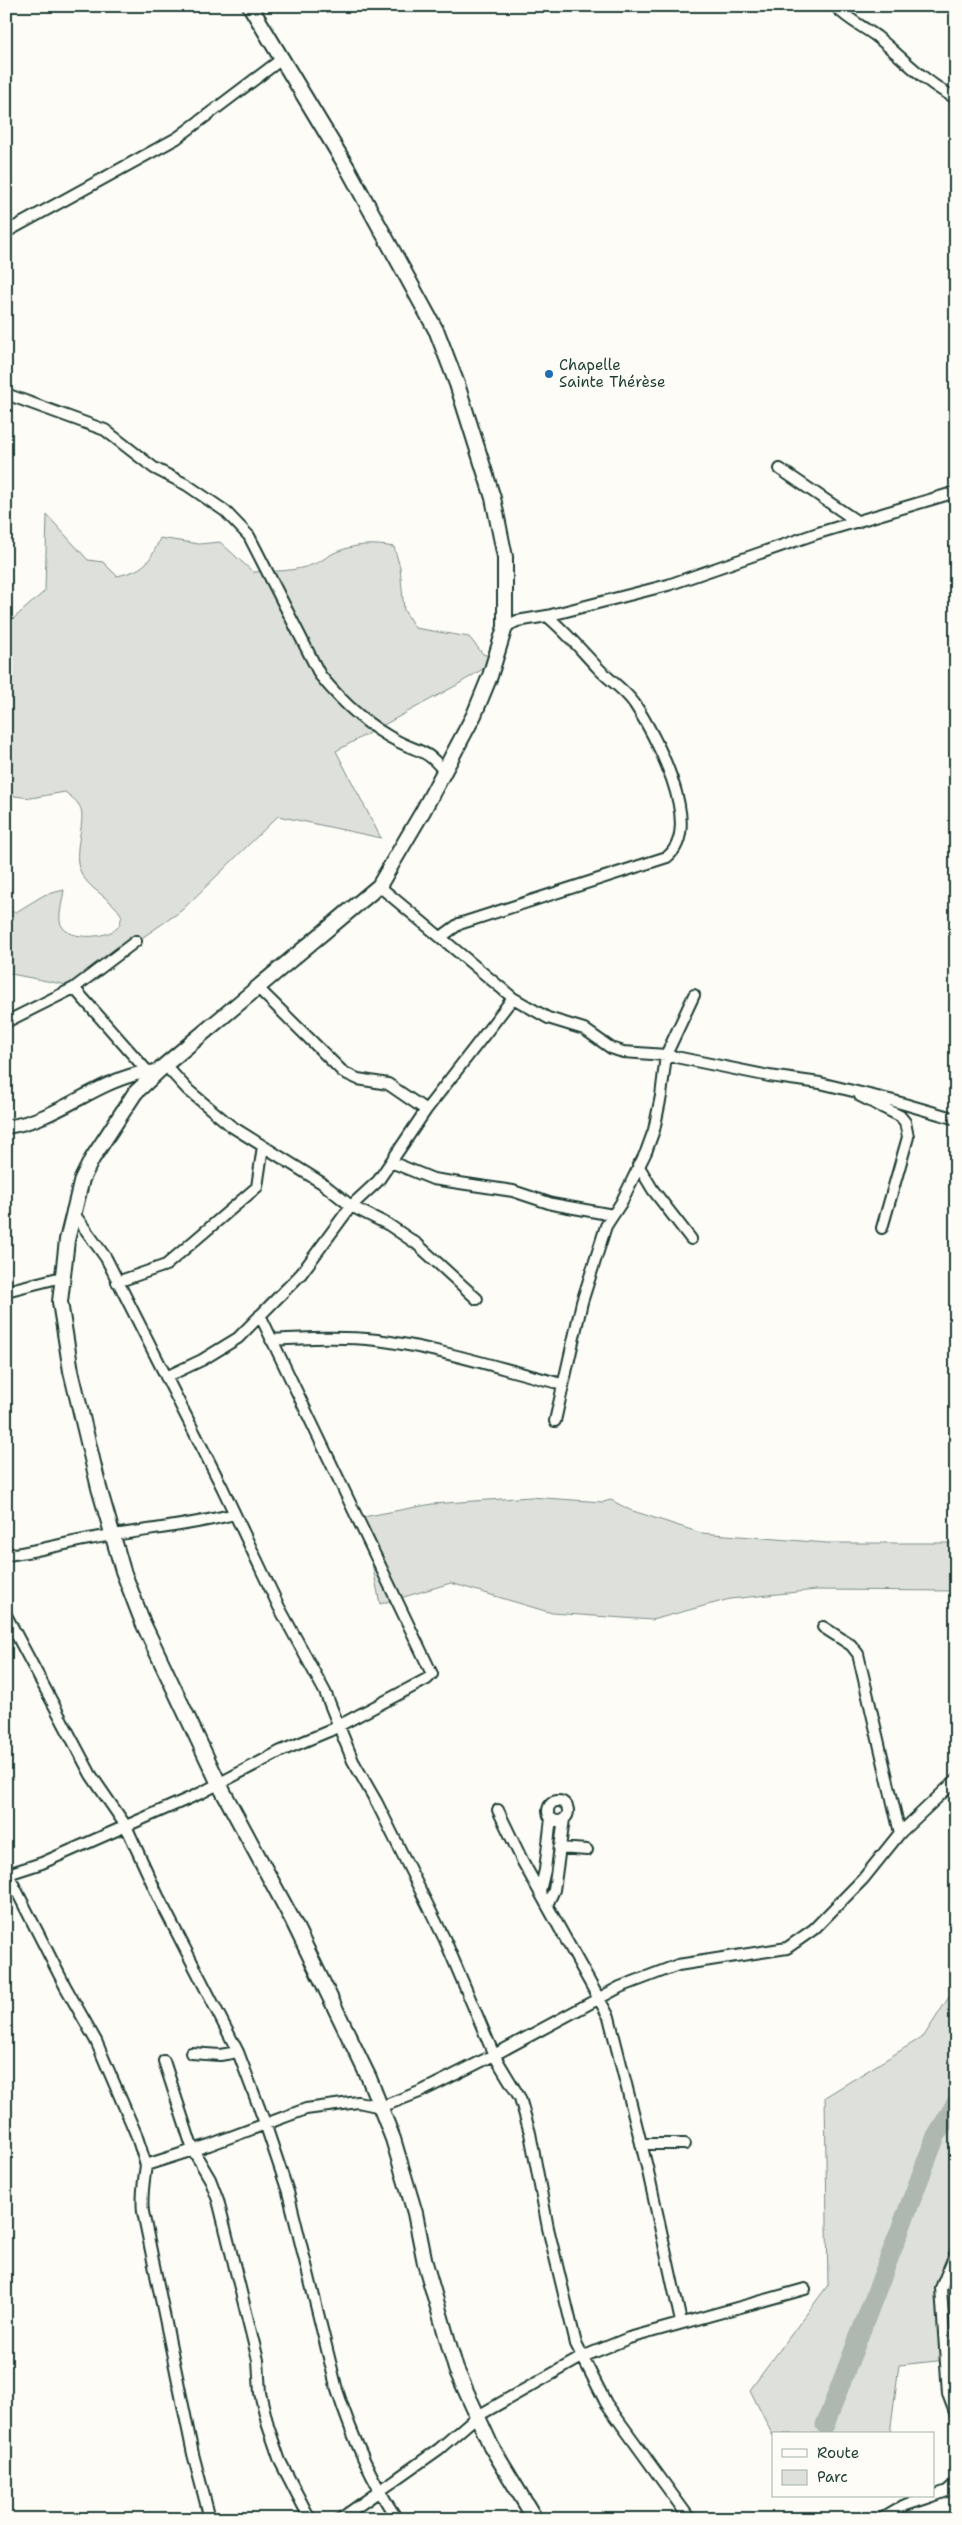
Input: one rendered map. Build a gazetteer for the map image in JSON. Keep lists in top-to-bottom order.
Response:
{
  "places": ["Chapelle Sainte Thérèse"],
  "legend": ["Route", "Parc"]
}
